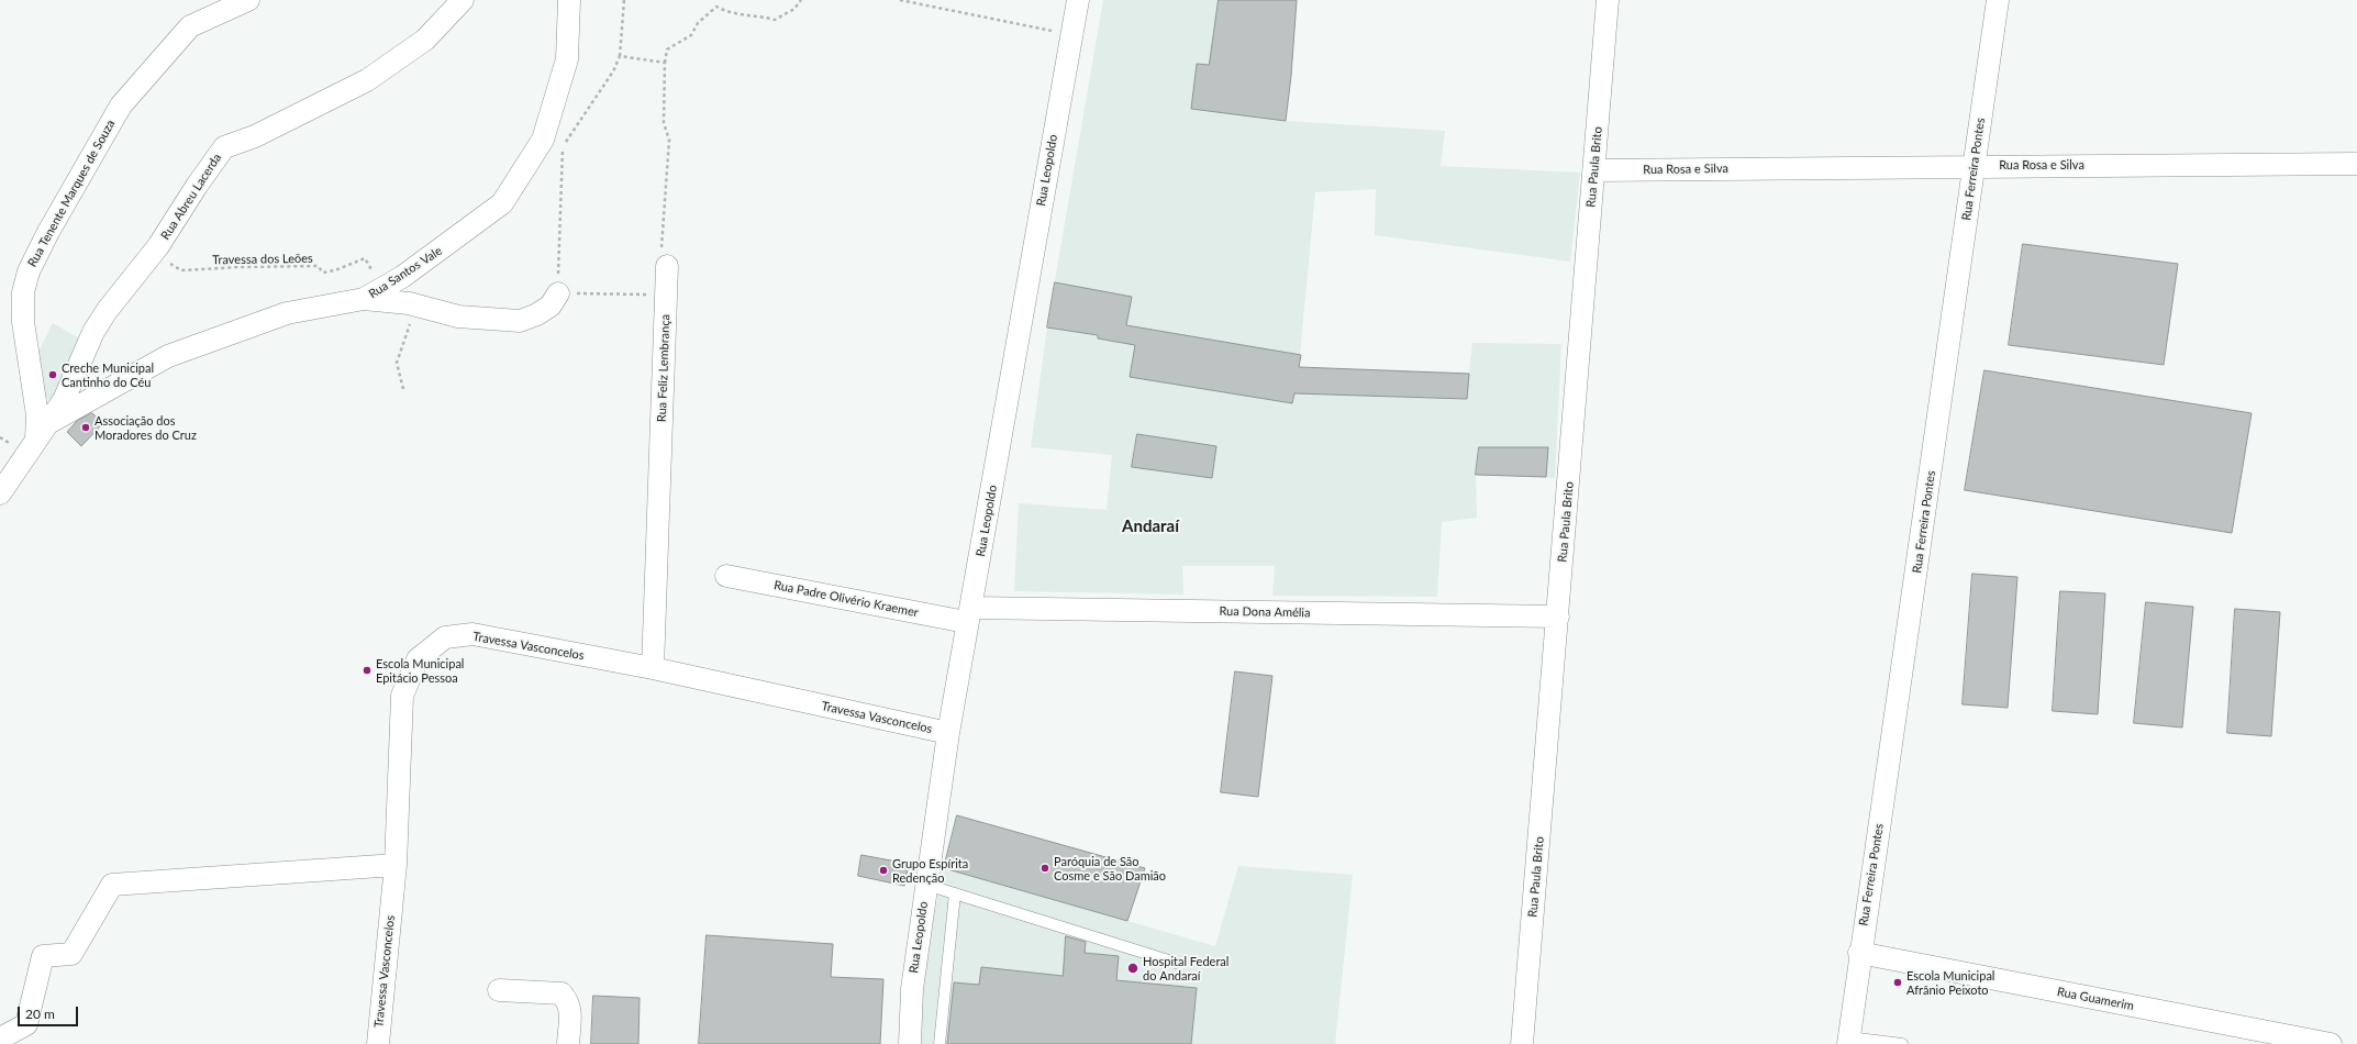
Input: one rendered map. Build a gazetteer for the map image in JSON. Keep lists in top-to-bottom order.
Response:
{
  "streets": {
    "street": [
      "Rua Rosa e Silva",
      "Rua Paula Brito",
      "Rua Ferreira Pontes",
      "Rua Leopoldo",
      "Rua Tenente Marques de Souza",
      "Rua Abreu Lacerda",
      "Rua Santos Vale",
      "Rua Feliz Lembrança",
      "Rua Padre Olivério Kraemer",
      "Rua Dona Amélia",
      "Travessa Vasconcelos",
      "Rua Guamerim"
    ],
    "path": ["Travessa dos Leões"]
  },
  "crossings": [
    ["Rua Rosa e Silva", "Rua Paula Brito"],
    ["Rua Rosa e Silva", "Rua Ferreira Pontes"],
    ["Rua Paula Brito", "Rua Dona Amélia"],
    ["Rua Ferreira Pontes", "Rua Guamerim"],
    ["Rua Leopoldo", "Rua Padre Olivério Kraemer"],
    ["Rua Leopoldo", "Rua Dona Amélia"],
    ["Rua Leopoldo", "Travessa Vasconcelos"],
    ["Rua Tenente Marques de Souza", "Rua Abreu Lacerda"],
    ["Rua Tenente Marques de Souza", "Rua Santos Vale"],
    ["Rua Abreu Lacerda", "Travessa dos Leões"],
    ["Rua Abreu Lacerda", "Rua Santos Vale"],
    ["Travessa dos Leões", "Rua Santos Vale"],
    ["Rua Feliz Lembrança", "Travessa Vasconcelos"],
    ["Rua Padre Olivério Kraemer", "Rua Dona Amélia"]
  ],
  "districts": ["Andaraí"],
  "places": [
    "Creche Municipal Cantinho do Céu",
    "Associação dos Moradores do Cruz",
    "Escola Municipal Epitácio Pessoa",
    "Paróquia de São Cosme e São Damião",
    "Grupo Espírita Redenção",
    "Hospital Federal do Andaraí",
    "Escola Municipal Afrânio Peixoto"
  ],
  "scale_bar": "20 m"
}
